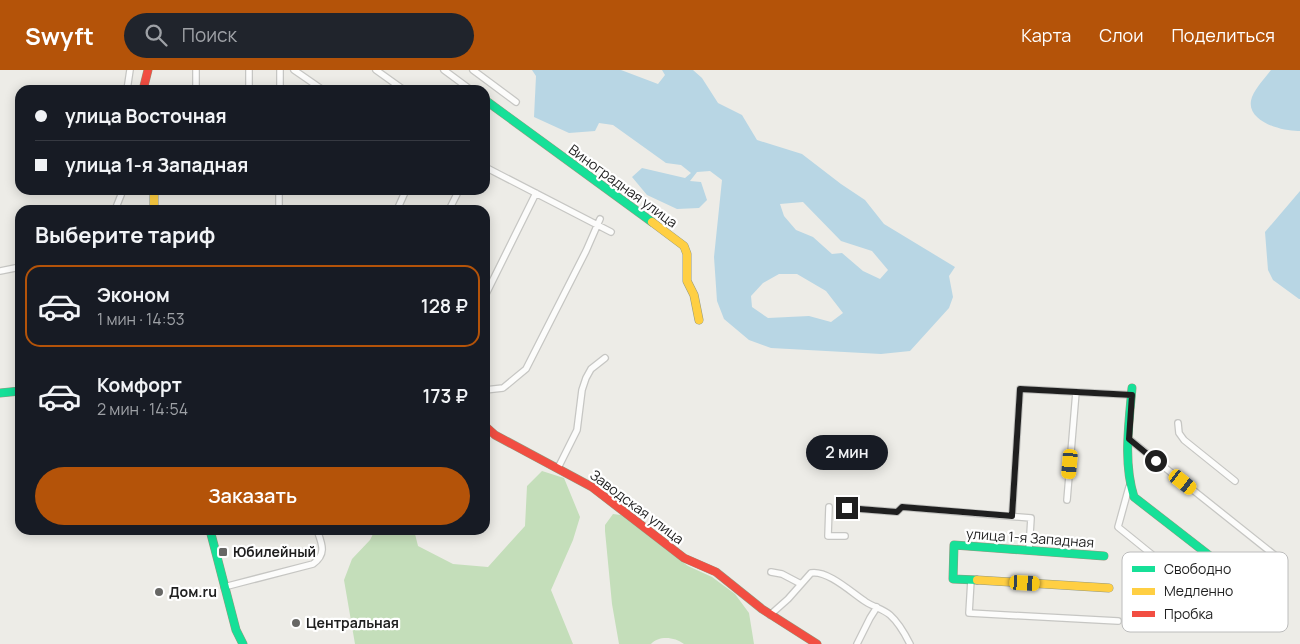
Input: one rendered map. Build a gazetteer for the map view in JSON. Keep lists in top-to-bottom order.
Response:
{
  "streets": {
    "street": ["Виноградная улица", "Заводская улица", "улица 1-я Западная"]
  },
  "places": {
    "transit": ["Юбилейный"],
    "other": ["Дом.ru", "Центральная"]
  },
  "legend": ["Свободно", "Медленно", "Пробка"],
  "page": {
    "header": "Swyft",
    "search": "Поиск",
    "nav": ["Карта", "Слои", "Поделиться"],
    "banner": ["улица Восточная", "улица 1-я Западная"],
    "heading": "Выберите тариф",
    "list": [
      {
        "name": "Эконом",
        "note": "1 мин · 14:53",
        "value": "128 ₽"
      },
      {
        "name": "Комфорт",
        "note": "2 мин · 14:54",
        "value": "173 ₽"
      }
    ],
    "bubble": "2 мин",
    "buttons": "Заказать"
  }
}
